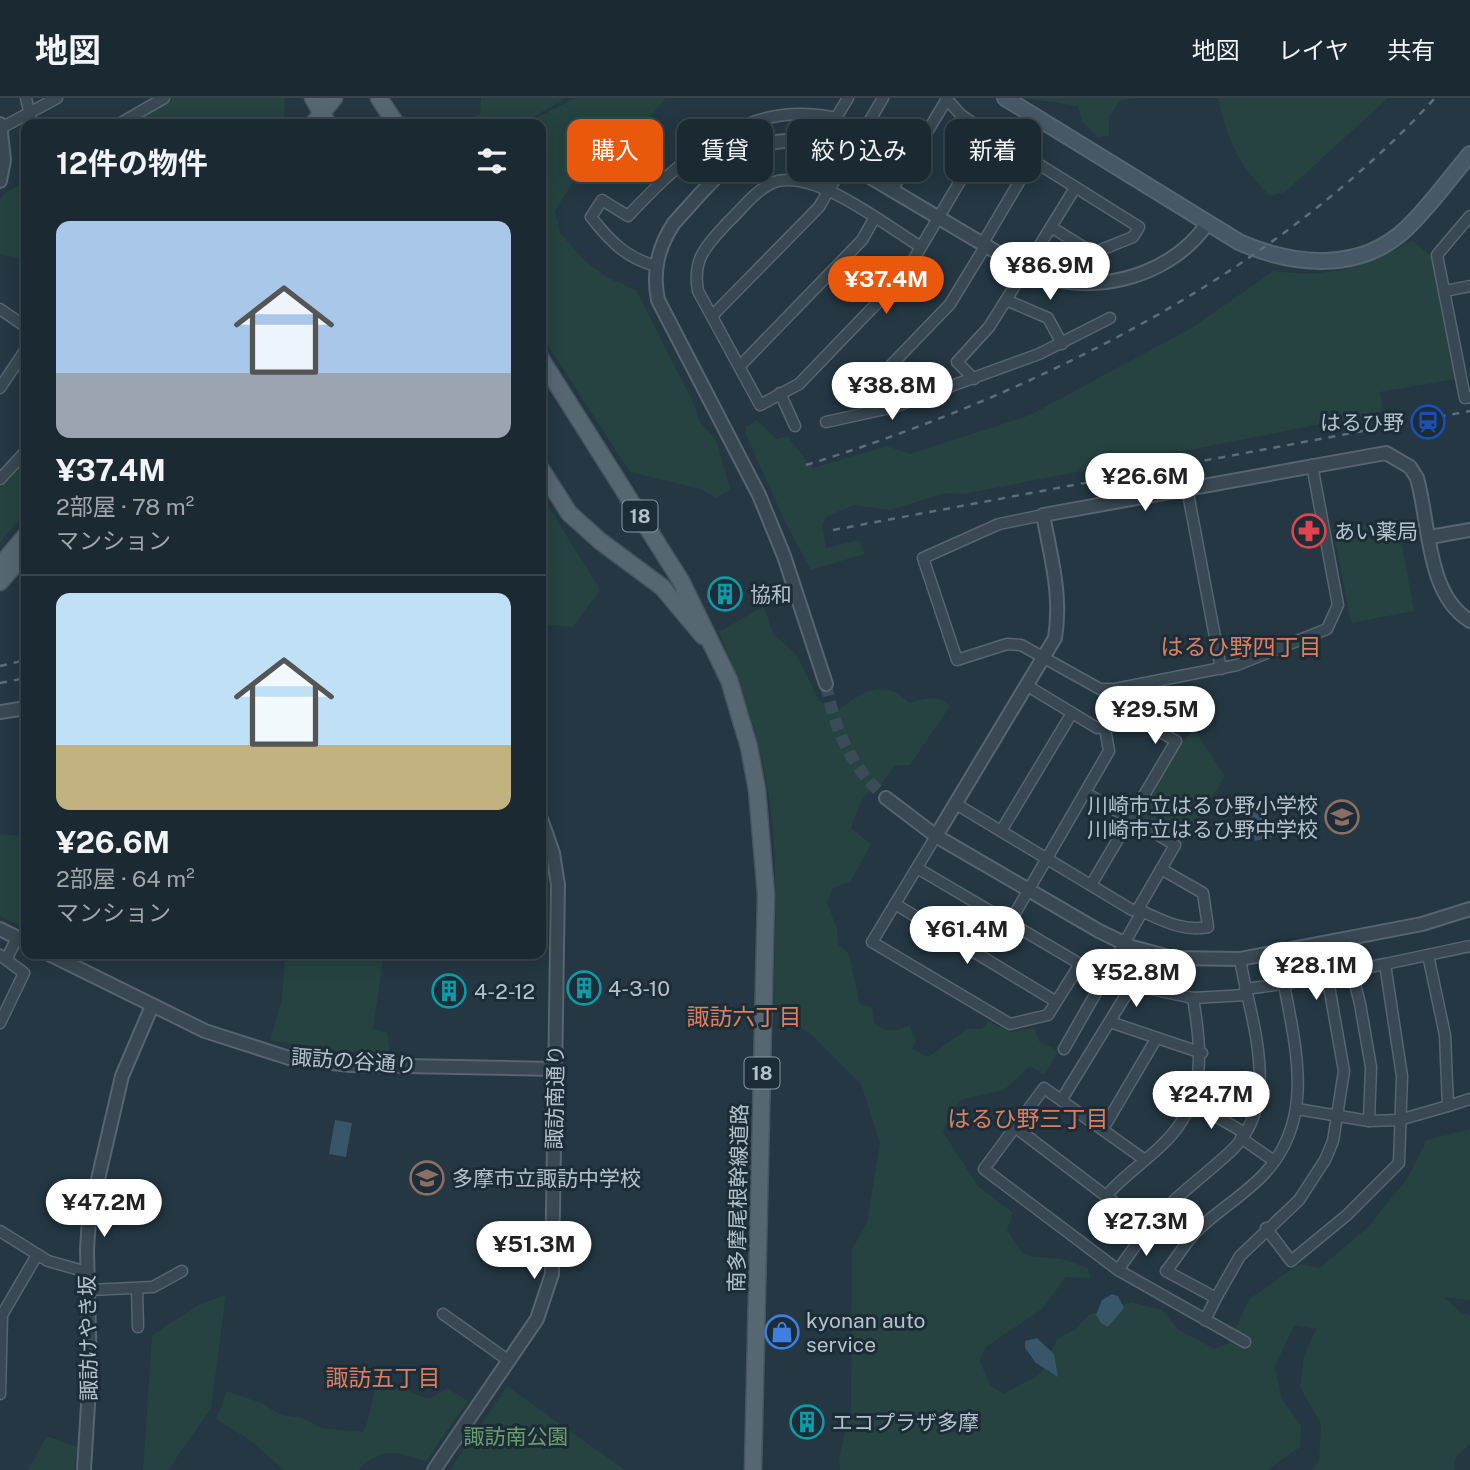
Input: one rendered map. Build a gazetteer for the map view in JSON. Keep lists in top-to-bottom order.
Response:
{
  "streets": {
    "main road": ["18", "南多摩尾根幹線道路"],
    "street": ["諏訪の谷通り", "諏訪南通り", "諏訪けやき坂"]
  },
  "crossings": [
    ["諏訪の谷通り", "諏訪南通り"],
    ["諏訪の谷通り", "諏訪けやき坂"]
  ],
  "districts": [
    "はるひ野四丁目",
    "諏訪六丁目",
    "はるひ野三丁目",
    "諏訪五丁目"
  ],
  "parks": ["諏訪南公園"],
  "places": {
    "station": ["はるひ野"],
    "pharmacy": ["あい薬局"],
    "building": [
      "協和",
      "4-3-10",
      "4-2-12",
      "エコプラザ多摩"
    ],
    "school or university": ["川崎市立はるひ野小学校 川崎市立はるひ野中学校", "多摩市立諏訪中学校"],
    "shop": ["kyonan auto service"]
  },
  "page": {
    "header": "地図",
    "nav": ["地図", "レイヤ", "共有"],
    "chip": [
      "購入",
      "賃貸",
      "絞り込み",
      "新着"
    ],
    "heading": "12件の物件",
    "list": [
      {
        "name": "¥37.4M",
        "note": "2部屋 · 78 m² · マンション"
      },
      {
        "name": "¥26.6M",
        "note": "2部屋 · 64 m² · マンション"
      }
    ],
    "price": [
      "¥86.9M",
      "¥37.4M",
      "¥38.8M",
      "¥26.6M",
      "¥29.5M",
      "¥61.4M",
      "¥28.1M",
      "¥52.8M",
      "¥24.7M",
      "¥47.2M",
      "¥27.3M",
      "¥51.3M"
    ]
  }
}
